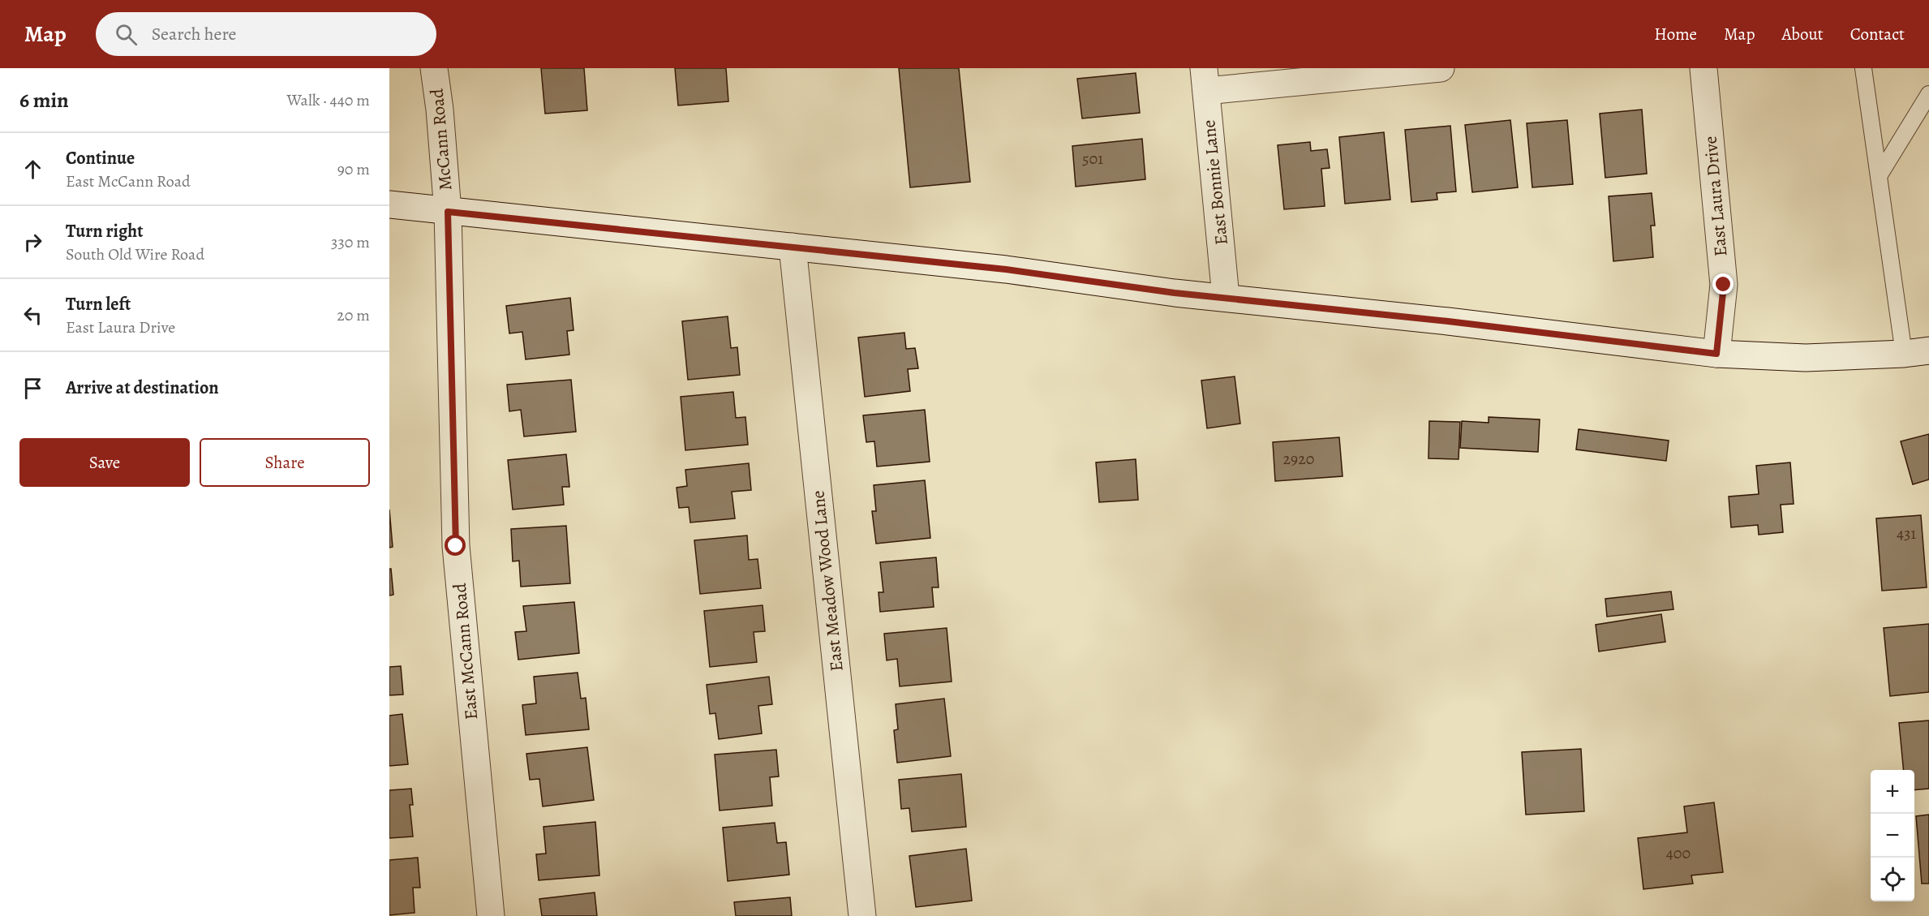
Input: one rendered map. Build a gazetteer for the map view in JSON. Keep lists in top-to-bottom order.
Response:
{
  "streets": {
    "street": [
      "McCann Road",
      "East Bonnie Lane",
      "East Laura Drive",
      "East Meadow Wood Lane",
      "East McCann Road"
    ]
  },
  "crossings": [
    ["McCann Road", "East McCann Road"]
  ],
  "house_numbers": [
    "501",
    "2920",
    "431",
    "400"
  ],
  "page": {
    "header": "Map",
    "search": "Search here",
    "nav": [
      "Home",
      "Map",
      "About",
      "Contact"
    ],
    "heading": ["6 min", "Walk · 440 m"],
    "list": [
      ["Continue", "East McCann Road", "90 m"],
      ["Turn right", "South Old Wire Road", "330 m"],
      ["Turn left", "East Laura Drive", "20 m"],
      "Arrive at destination"
    ],
    "buttons": ["Save", "Share"],
    "map_buttons": ["+", "−"]
  }
}
